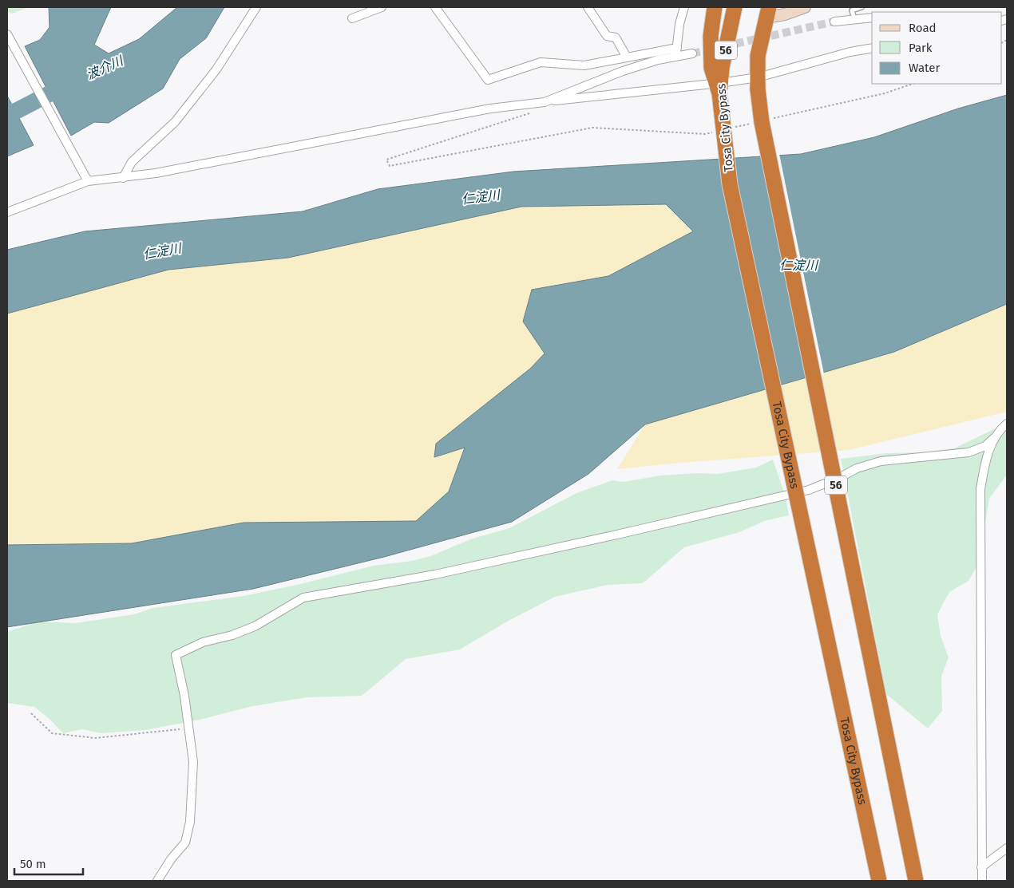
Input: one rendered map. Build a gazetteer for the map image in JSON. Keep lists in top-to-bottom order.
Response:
{
  "streets": {
    "highway": ["56", "Tosa City Bypass"]
  },
  "water": ["波介川", "仁淀川"],
  "legend": ["Road", "Park", "Water"],
  "scale_bar": "50 m"
}
